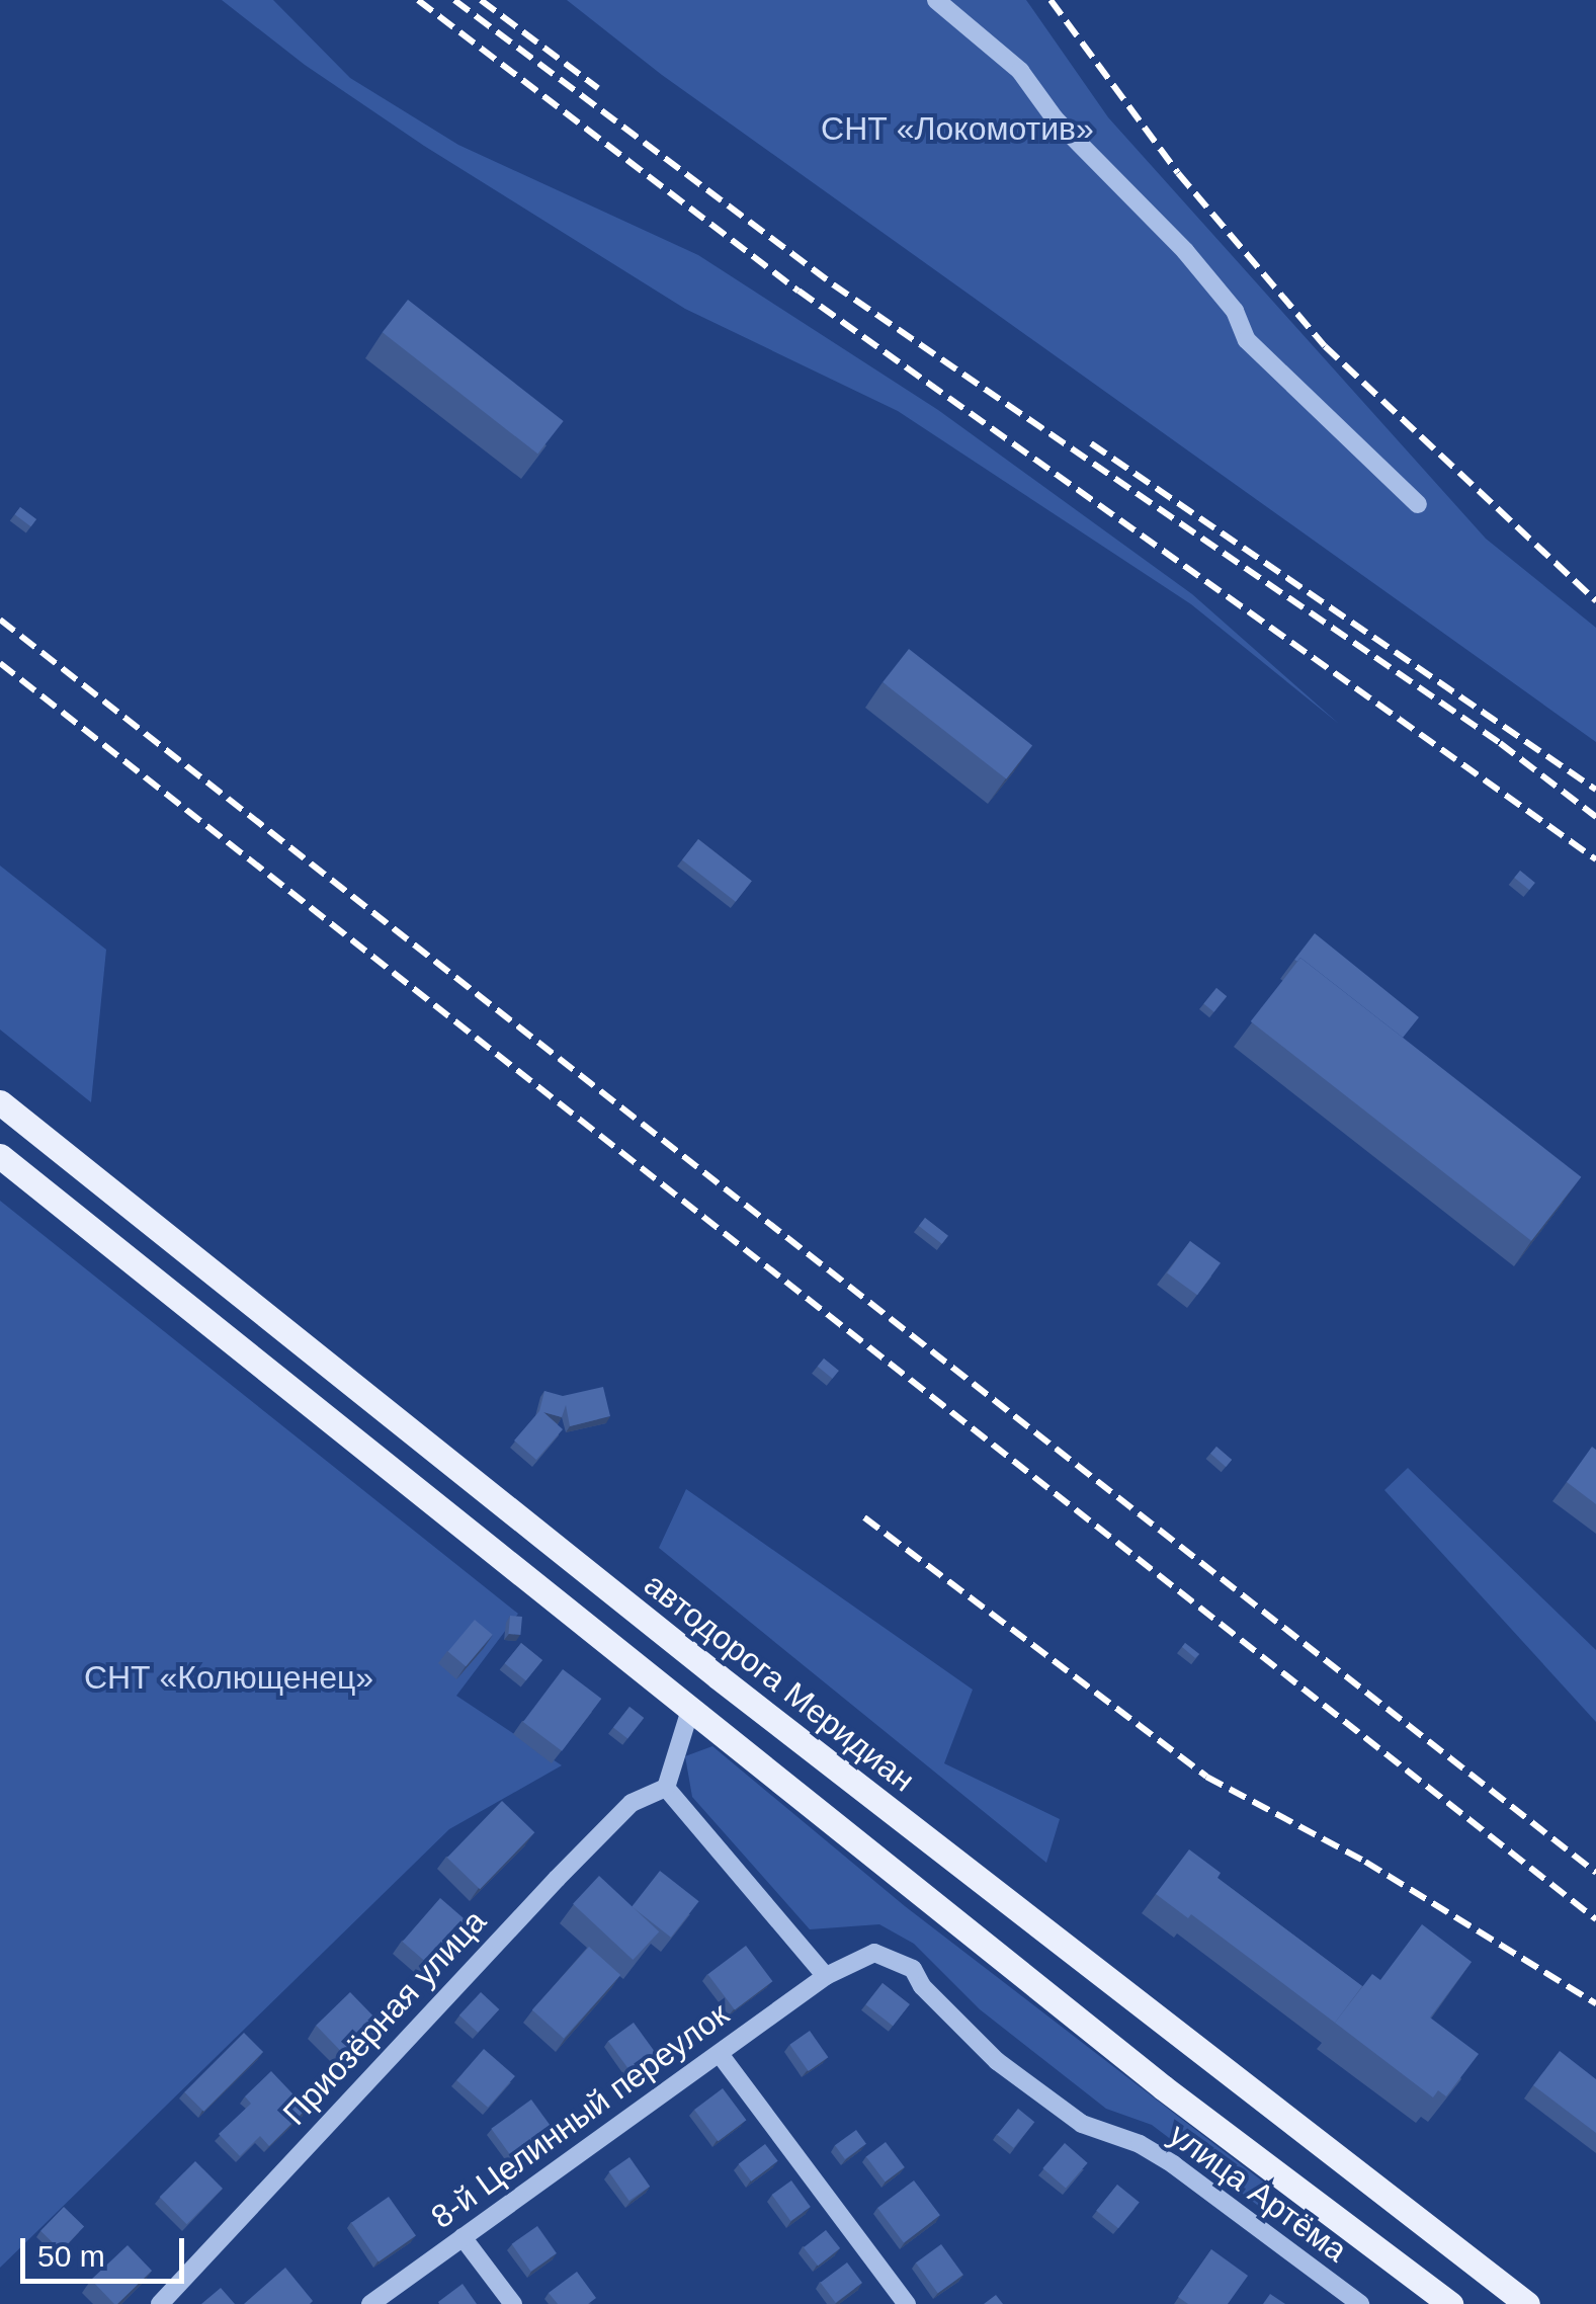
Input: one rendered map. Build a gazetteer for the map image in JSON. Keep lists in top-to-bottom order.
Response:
{
  "streets": {
    "main road": ["автодорога Меридиан"],
    "street": ["Приозёрная улица", "8-й Целинный переулок", "улица Артёма"]
  },
  "crossings": [
    ["8-й Целинный переулок", "улица Артёма"]
  ],
  "parks": ["СНТ «Локомотив»", "СНТ «Колющенец»"],
  "scale_bar": "50 m"
}
